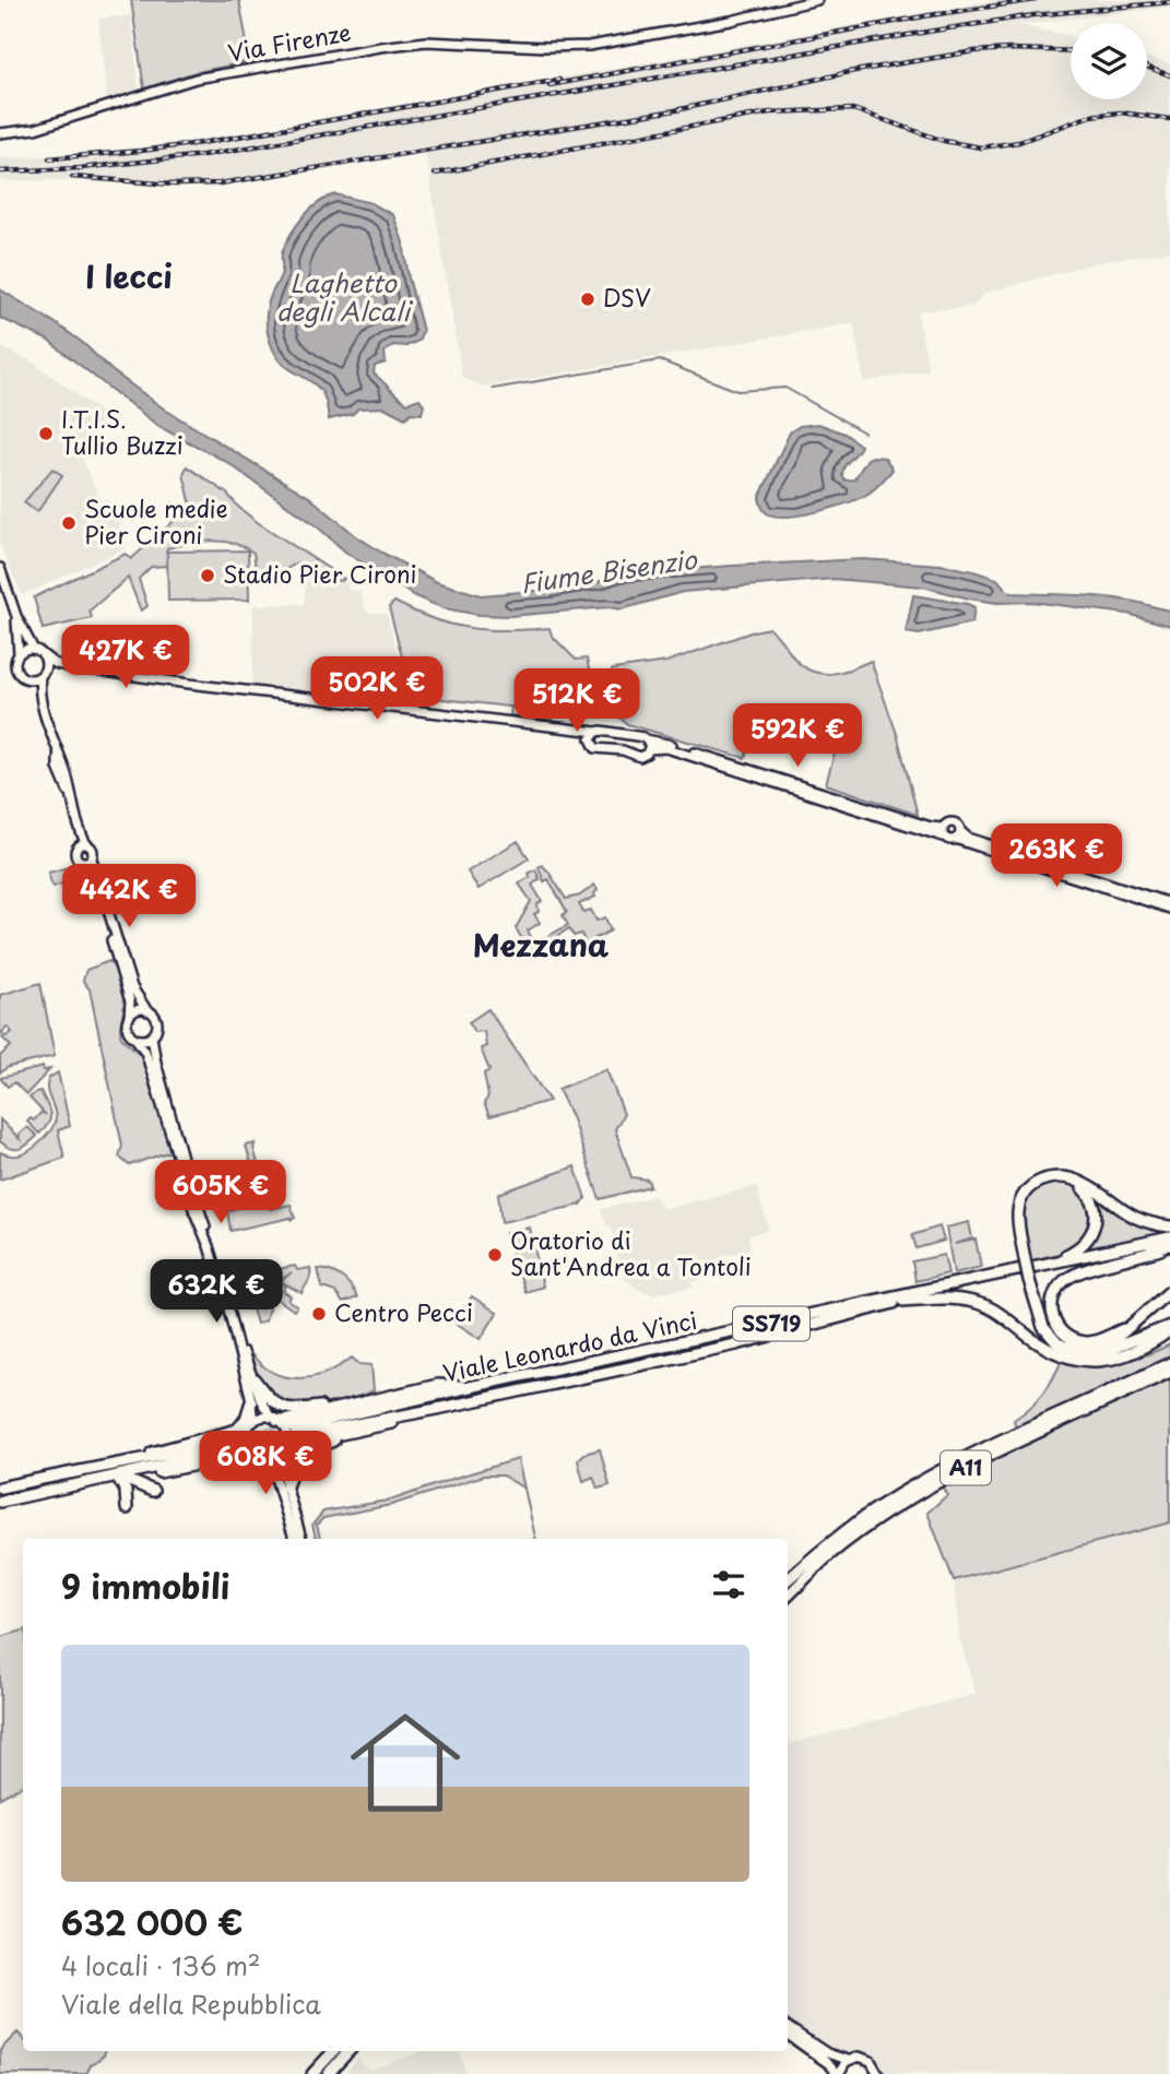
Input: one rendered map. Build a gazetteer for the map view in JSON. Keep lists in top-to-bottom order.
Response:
{
  "streets": {
    "highway": ["SS719", "Viale Leonardo da Vinci", "A11"],
    "main road": ["Via Firenze"]
  },
  "districts": ["I lecci", "Mezzana"],
  "water": ["Laghetto degli Alcali", "Fiume Bisenzio"],
  "places": [
    "DSV",
    "I.T.I.S. Tullio Buzzi",
    "Scuole medie Pier Cironi",
    "Stadio Pier Cironi",
    "Oratorio di Sant'Andrea a Tontoli",
    "Centro Pecci"
  ],
  "page": {
    "price": [
      "427K €",
      "502K €",
      "512K €",
      "592K €",
      "263K €",
      "442K €",
      "605K €",
      "632K €",
      "608K €"
    ],
    "heading": "9 immobili",
    "list": [
      {
        "name": "632 000 €",
        "note": "4 locali · 136 m² · Viale della Repubblica"
      }
    ]
  }
}
